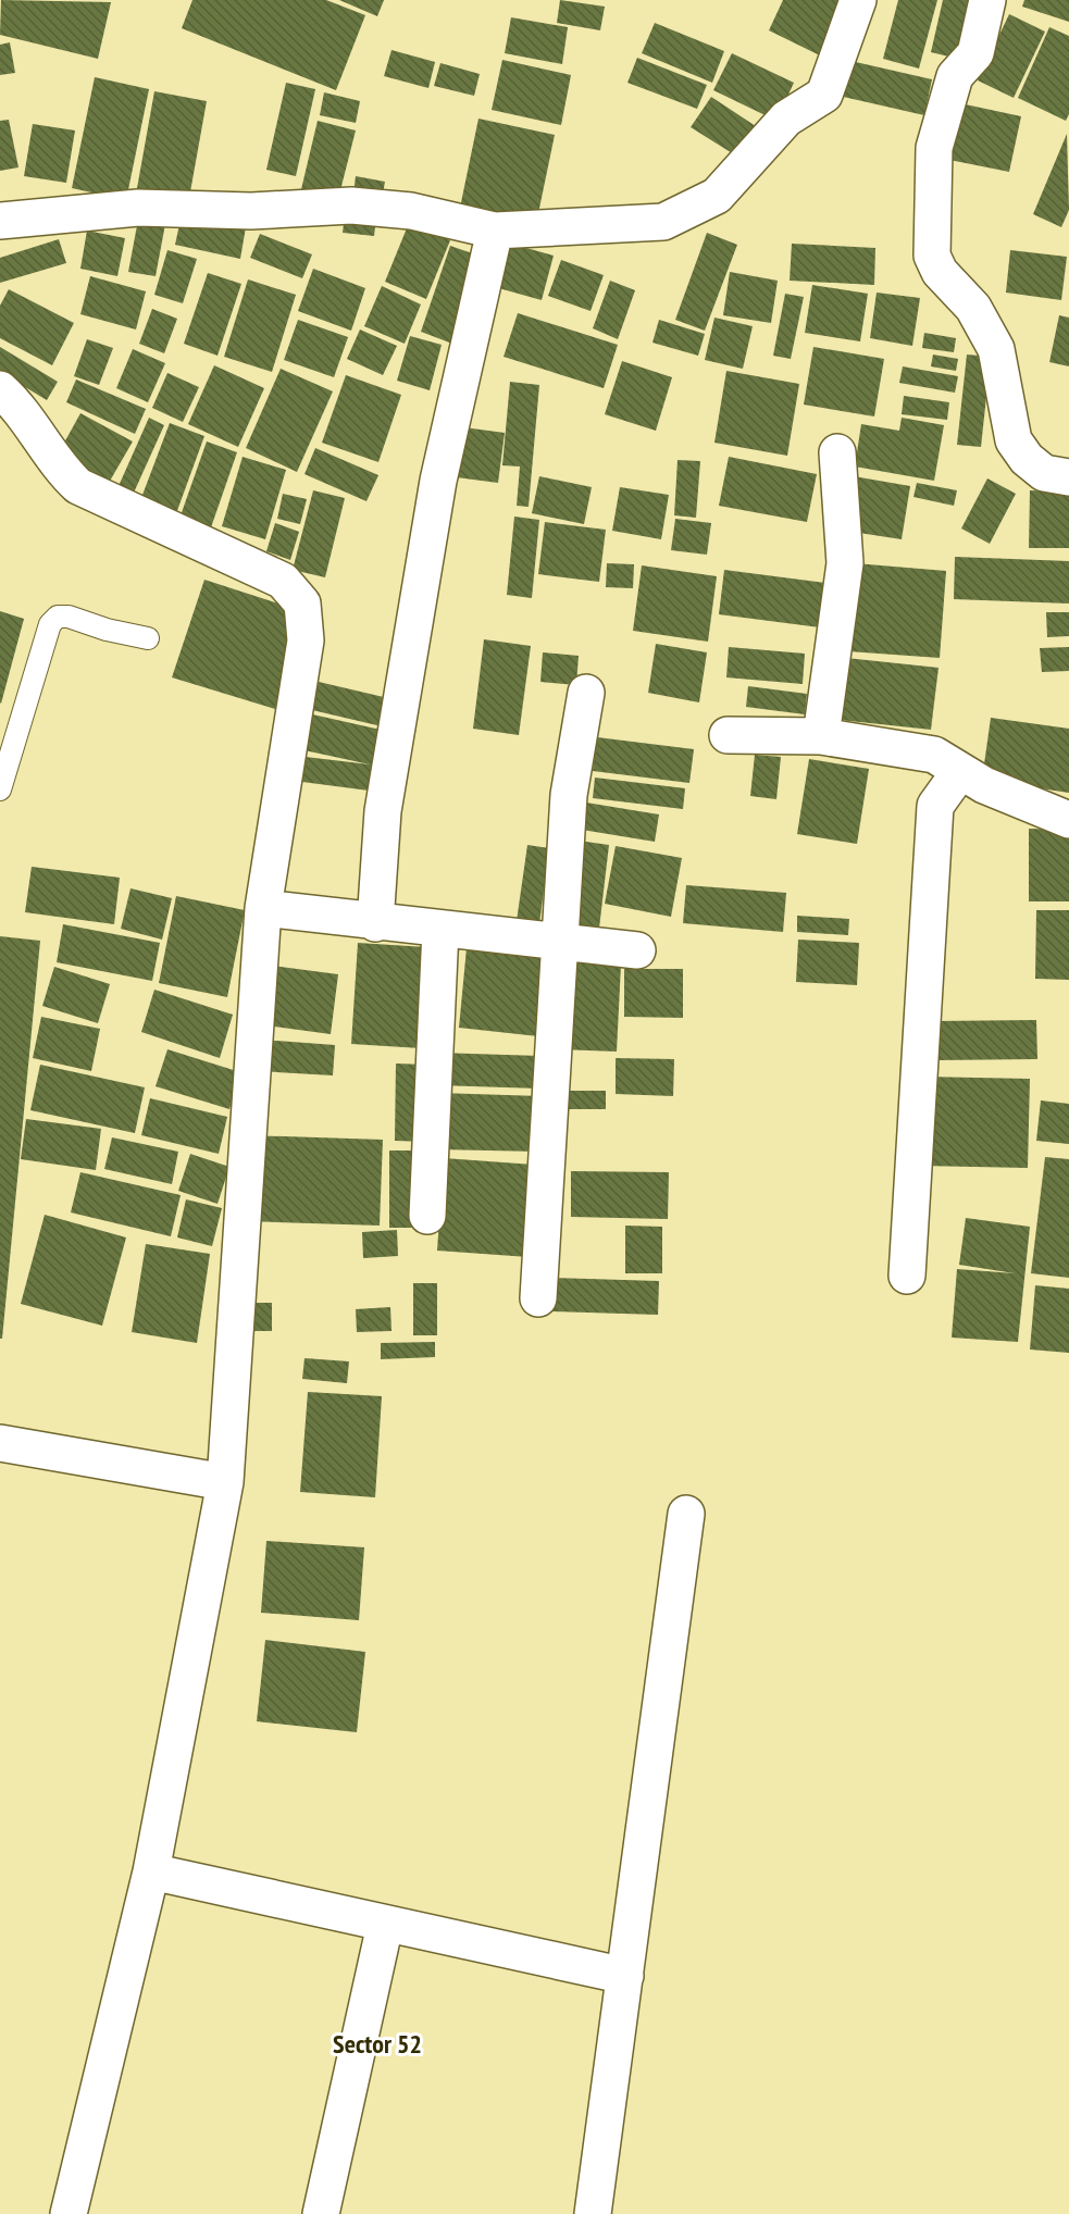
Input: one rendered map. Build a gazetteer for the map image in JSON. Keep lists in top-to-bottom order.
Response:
{
  "districts": ["Sector 52"]
}
